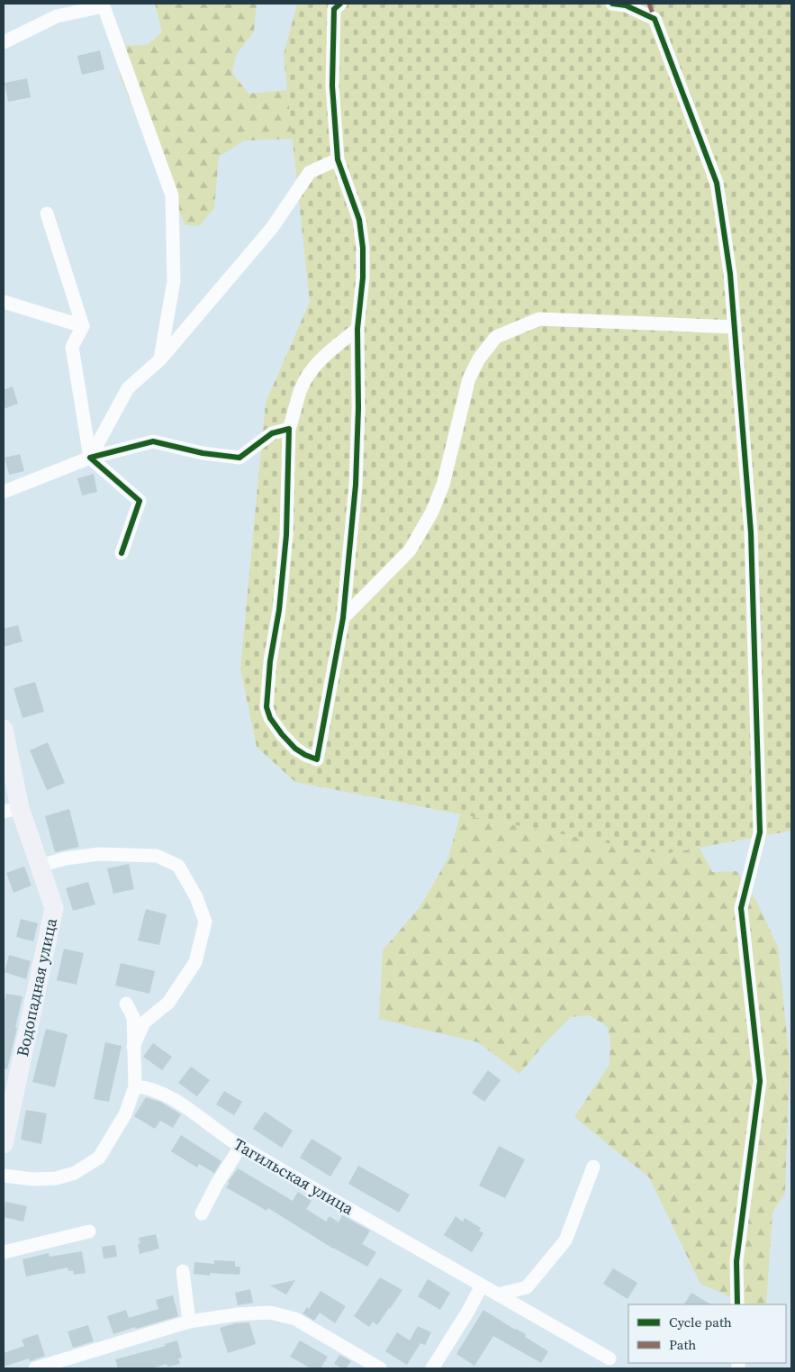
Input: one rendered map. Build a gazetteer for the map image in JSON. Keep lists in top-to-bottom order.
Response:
{
  "streets": {
    "street": ["Водопадная улица", "Тагильская улица"]
  },
  "legend": ["Cycle path", "Path"]
}
